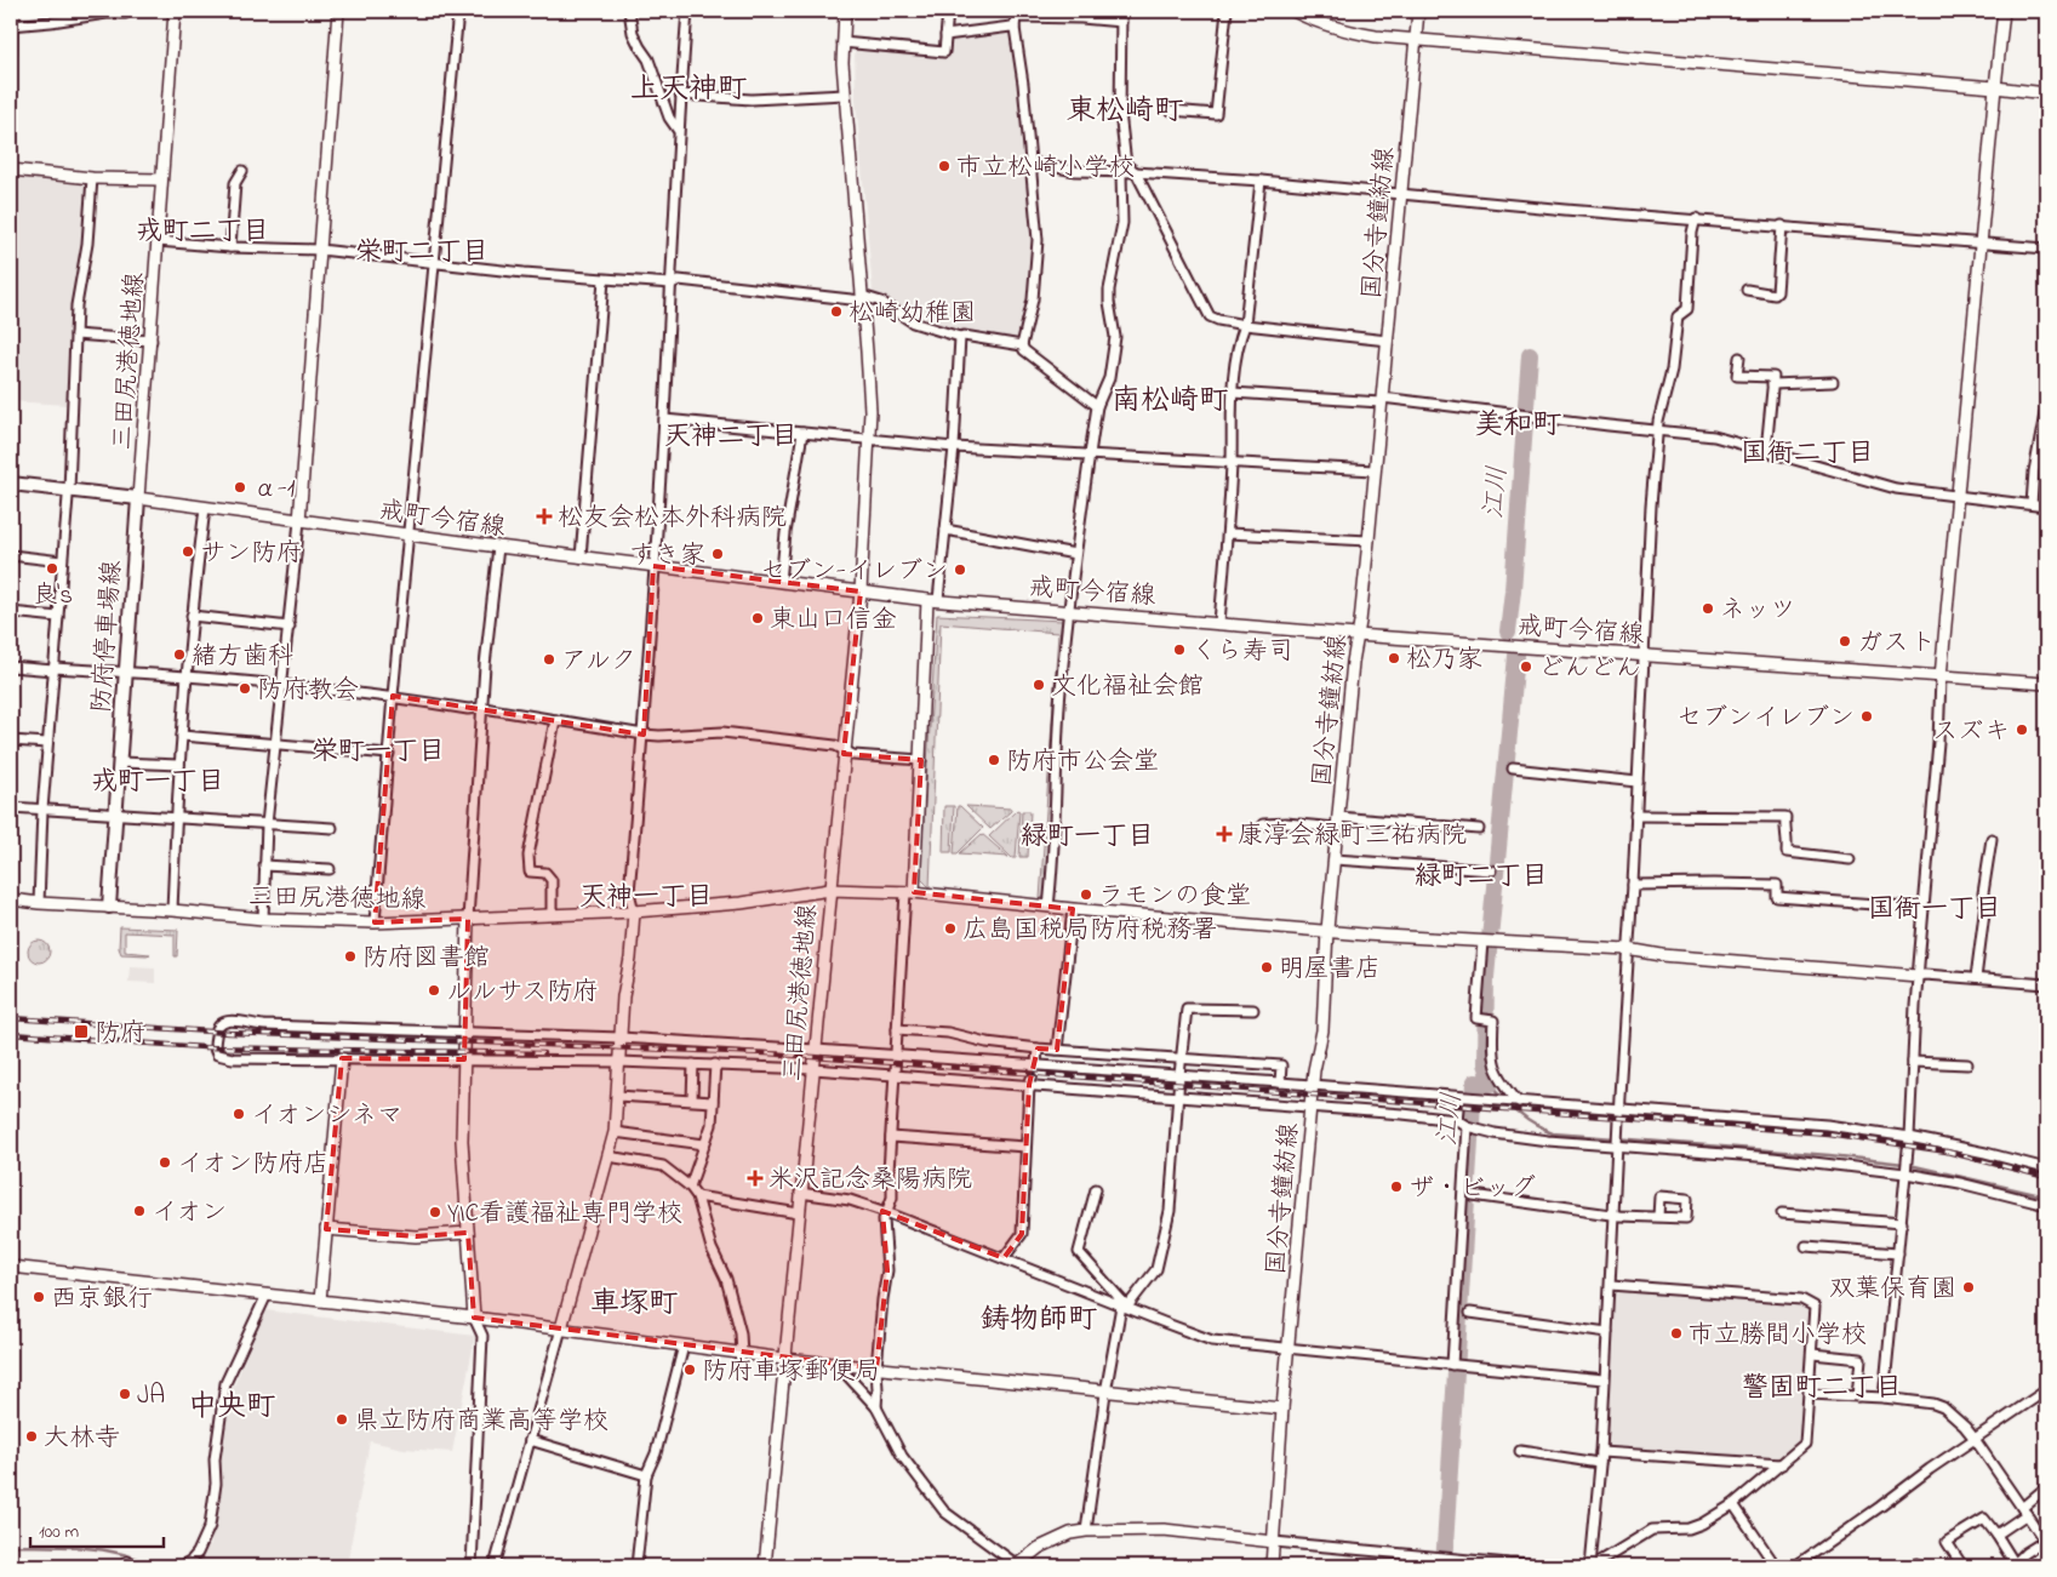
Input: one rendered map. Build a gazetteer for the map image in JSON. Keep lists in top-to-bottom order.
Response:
{
  "streets": {
    "main road": ["防府停車場線"],
    "street": ["国分寺鐘紡線", "三田尻港徳地線", "戒町今宿線"]
  },
  "crossings": [
    ["国分寺鐘紡線", "戒町今宿線"],
    ["三田尻港徳地線", "戒町今宿線"],
    ["三田尻港徳地線", "防府停車場線"],
    ["戒町今宿線", "防府停車場線"]
  ],
  "districts": [
    "上天神町",
    "東松崎町",
    "戎町二丁目",
    "栄町二丁目",
    "南松崎町",
    "美和町",
    "天神二丁目",
    "国衙二丁目",
    "栄町一丁目",
    "戎町一丁目",
    "緑町一丁目",
    "緑町二丁目",
    "天神一丁目",
    "国衙一丁目",
    "車塚町",
    "鋳物師町",
    "警固町二丁目",
    "中央町"
  ],
  "water": ["江川"],
  "places": {
    "other": [
      "市立松崎小学校",
      "松崎幼稚園",
      "α-1",
      "サン防府",
      "すき家",
      "良's",
      "セブン-イレブン",
      "ネッツ",
      "東山口信金",
      "ガスト",
      "くら寿司",
      "緒方歯科",
      "松乃家",
      "アルク",
      "どんどん",
      "文化福祉会館",
      "防府教会",
      "セブンイレブン",
      "スズキ",
      "防府市公会堂",
      "ラモンの食堂",
      "広島国税局防府税務署",
      "防府図書館",
      "明屋書店",
      "ルルサス防府",
      "イオンシネマ",
      "イオン防府店",
      "ザ・ビッグ",
      "イオン",
      "YIC看護福祉専門学校",
      "双葉保育園",
      "西京銀行",
      "市立勝間小学校",
      "防府車塚郵便局",
      "JA",
      "県立防府商業高等学校",
      "大林寺"
    ],
    "health": ["松友会松本外科病院", "康淳会緑町三祐病院", "米沢記念桑陽病院"],
    "transit": ["防府"]
  },
  "scale_bar": "100 m"
}
